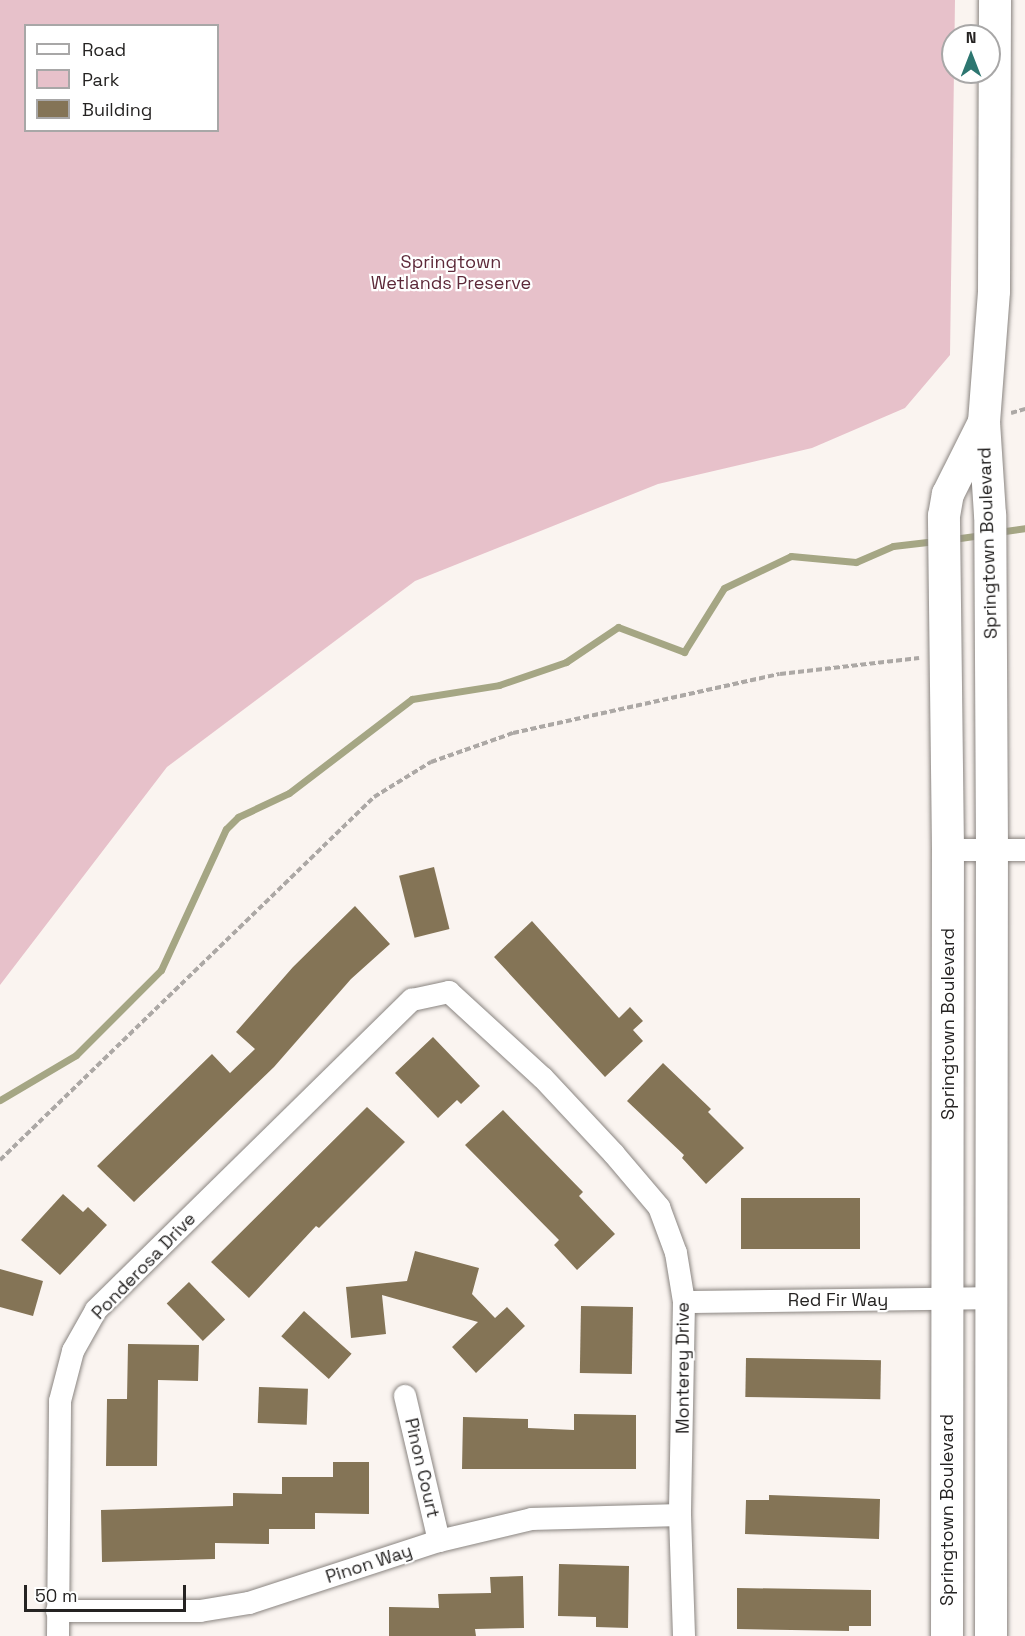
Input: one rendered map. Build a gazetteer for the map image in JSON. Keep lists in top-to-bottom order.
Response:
{
  "streets": {
    "street": [
      "Springtown Boulevard",
      "Ponderosa Drive",
      "Red Fir Way",
      "Monterey Drive",
      "Pinon Court",
      "Pinon Way"
    ]
  },
  "crossings": [
    ["Springtown Boulevard", "Red Fir Way"],
    ["Ponderosa Drive", "Monterey Drive"],
    ["Ponderosa Drive", "Pinon Way"],
    ["Red Fir Way", "Monterey Drive"],
    ["Monterey Drive", "Pinon Way"],
    ["Pinon Court", "Pinon Way"]
  ],
  "parks": ["Springtown Wetlands Preserve"],
  "legend": ["Road", "Park", "Building"],
  "scale_bar": "50 m",
  "north": "top"
}
